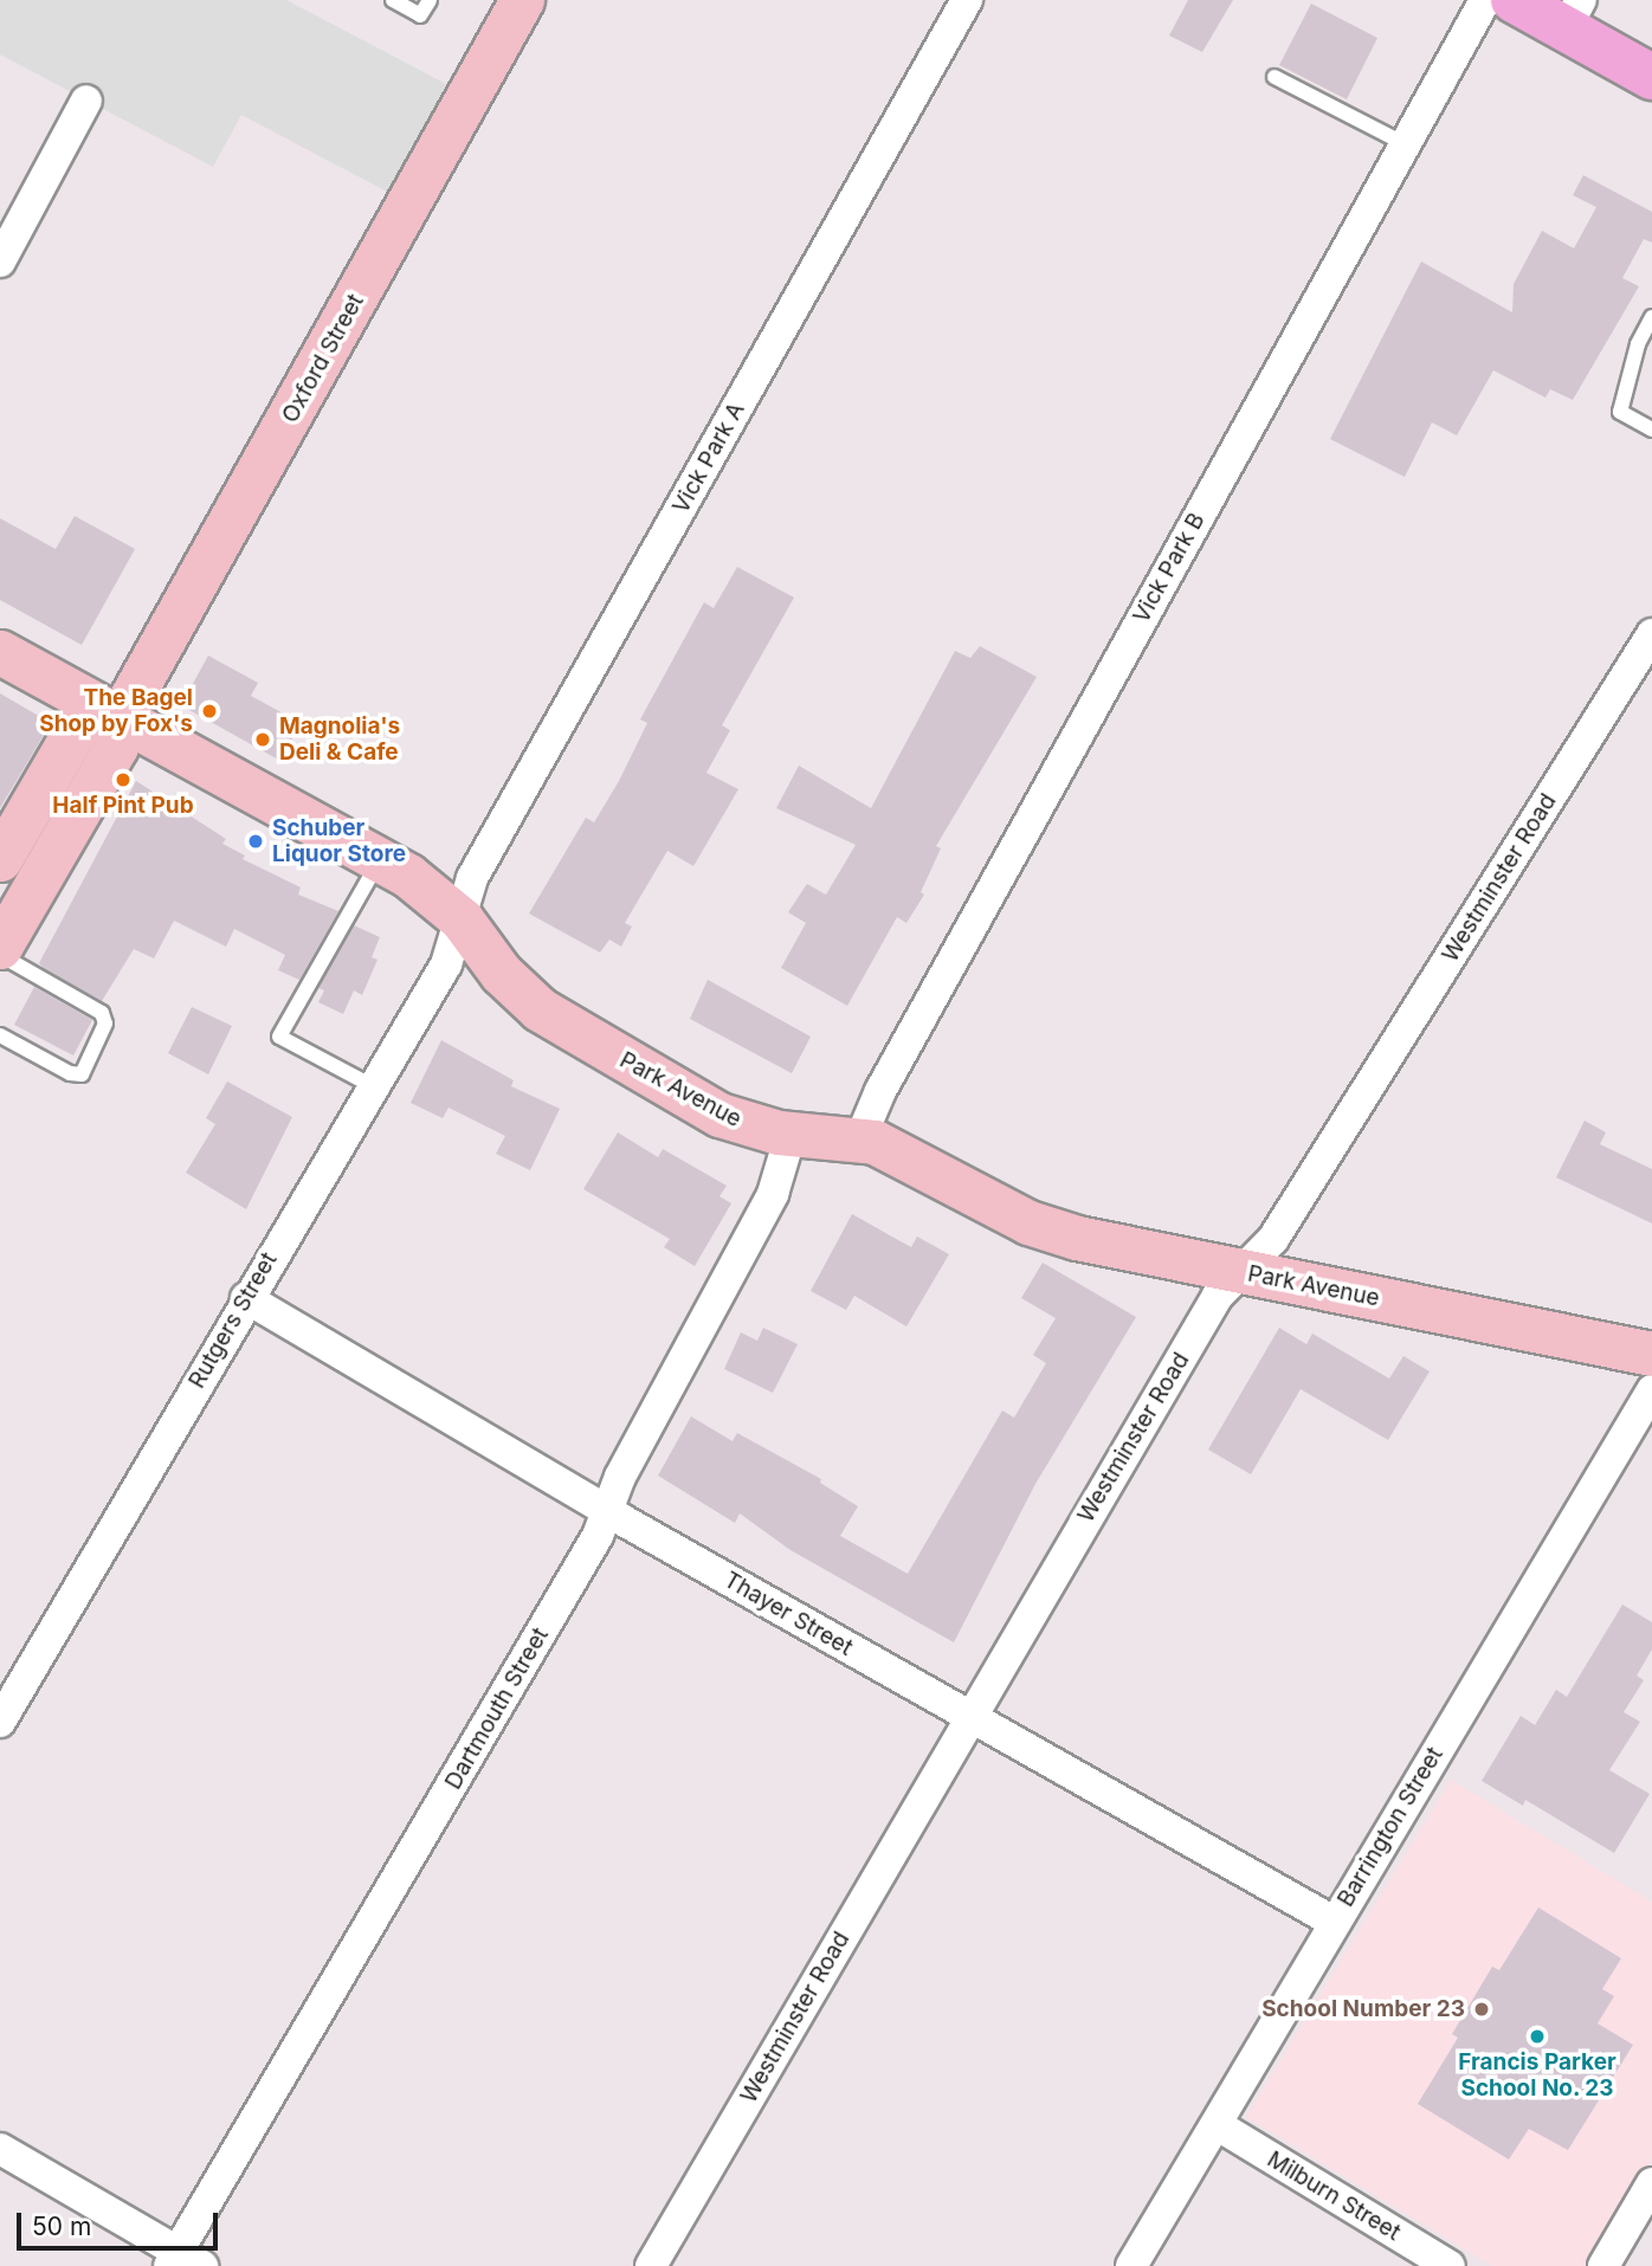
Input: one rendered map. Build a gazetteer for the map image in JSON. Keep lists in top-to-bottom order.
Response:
{
  "streets": {
    "street": [
      "Oxford Street",
      "Vick Park A",
      "Vick Park B",
      "Westminster Road",
      "Park Avenue",
      "Rutgers Street",
      "Thayer Street",
      "Dartmouth Street",
      "Barrington Street",
      "Milburn Street"
    ]
  },
  "crossings": [
    ["Oxford Street", "Park Avenue"],
    ["Vick Park A", "Park Avenue"],
    ["Vick Park A", "Rutgers Street"],
    ["Vick Park B", "Park Avenue"],
    ["Westminster Road", "Park Avenue"],
    ["Westminster Road", "Thayer Street"],
    ["Park Avenue", "Rutgers Street"],
    ["Park Avenue", "Dartmouth Street"],
    ["Rutgers Street", "Thayer Street"],
    ["Thayer Street", "Dartmouth Street"],
    ["Thayer Street", "Barrington Street"],
    ["Barrington Street", "Milburn Street"]
  ],
  "places": [
    "The Bagel Shop by Fox's",
    "Magnolia's Deli & Cafe",
    "Half Pint Pub",
    "Schuber Liquor Store",
    "School Number 23",
    "Francis Parker School No. 23"
  ],
  "scale_bar": "50 m"
}
